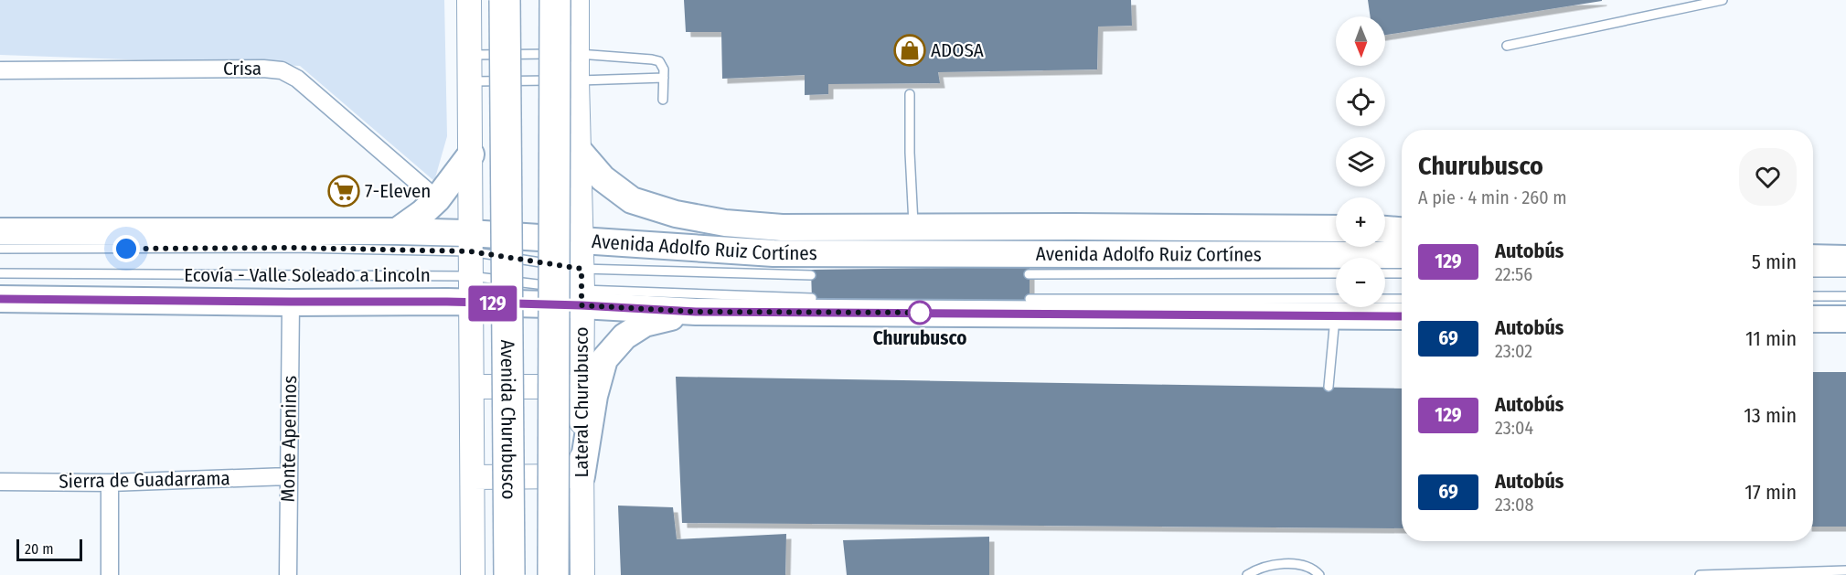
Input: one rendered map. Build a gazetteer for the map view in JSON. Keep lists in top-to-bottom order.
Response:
{
  "streets": {
    "highway": ["Avenida Churubusco"],
    "main road": ["Avenida Adolfo Ruiz Cortínes"],
    "street": [
      "Crisa",
      "Lateral Churubusco",
      "Monte Apeninos",
      "Sierra de Guadarrama"
    ],
    "lane": ["Ecovía - Valle Soleado a Lincoln"]
  },
  "crossings": [
    ["Avenida Adolfo Ruiz Cortínes", "Lateral Churubusco"],
    ["Ecovía - Valle Soleado a Lincoln", "Lateral Churubusco"],
    ["Monte Apeninos", "Sierra de Guadarrama"]
  ],
  "places": {
    "shop": ["ADOSA"],
    "supermarket": ["7-Eleven"],
    "other": ["Churubusco"]
  },
  "lines": ["bus line 129"],
  "scale_bar": "20 m",
  "north": "bottom",
  "page": {
    "on_map": "129",
    "map_buttons": ["+", "−"],
    "heading": ["Churubusco", "A pie · 4 min · 260 m"],
    "list": [
      {
        "mark": "129",
        "name": "Autobús",
        "note": "22:56",
        "value": "5 min"
      },
      {
        "mark": "69",
        "name": "Autobús",
        "note": "23:02",
        "value": "11 min"
      },
      {
        "mark": "129",
        "name": "Autobús",
        "note": "23:04",
        "value": "13 min"
      },
      {
        "mark": "69",
        "name": "Autobús",
        "note": "23:08",
        "value": "17 min"
      }
    ],
    "scale": "20 m"
  }
}
